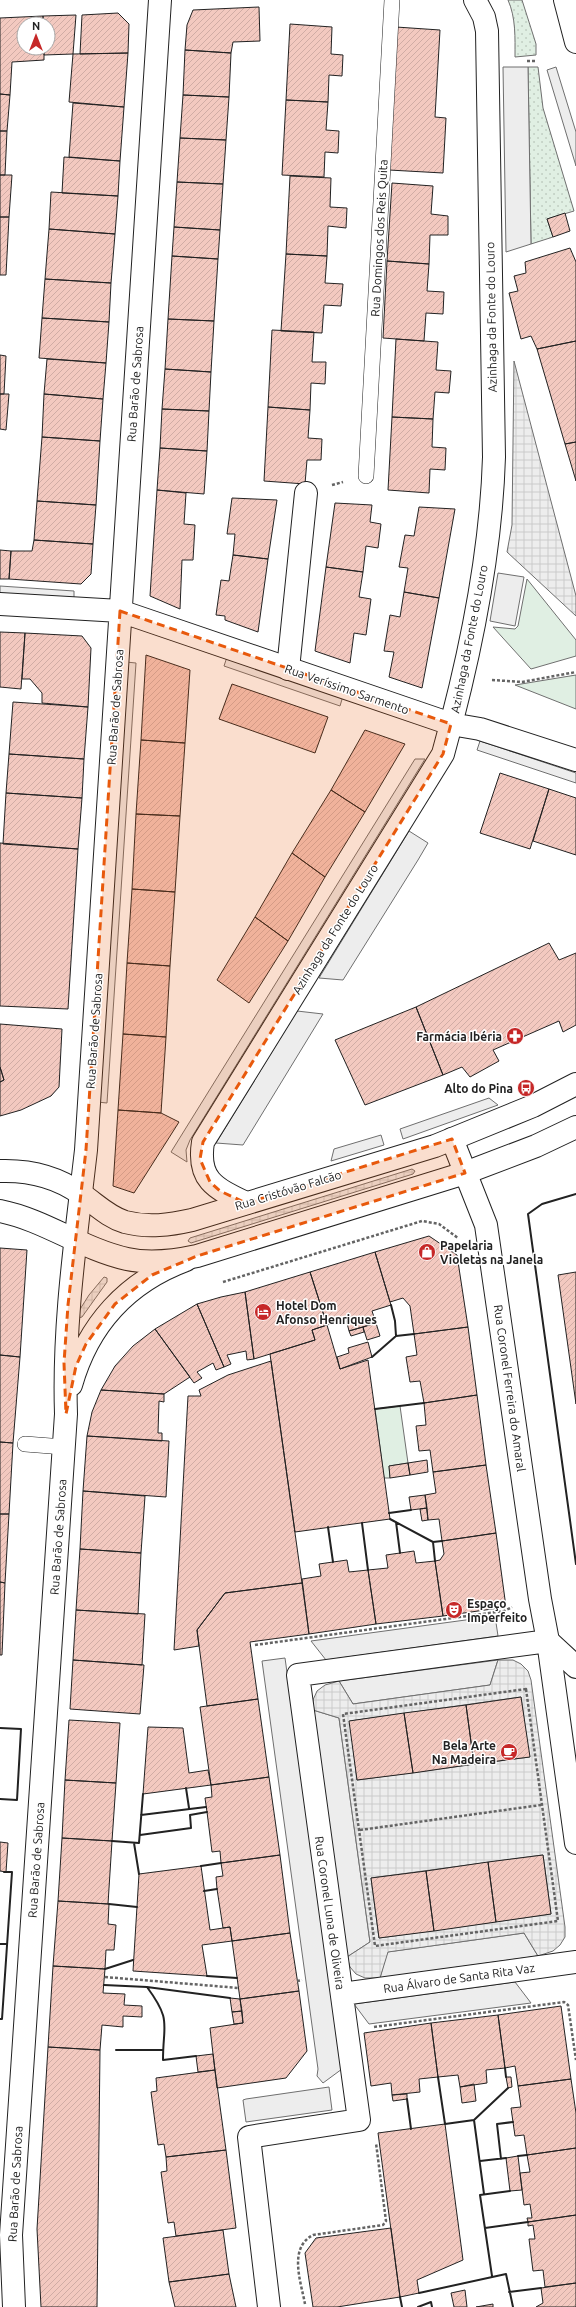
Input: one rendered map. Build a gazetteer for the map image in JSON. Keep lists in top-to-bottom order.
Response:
{
  "streets": {
    "street": [
      "Azinhaga da Fonte do Louro",
      "Rua Barão de Sabrosa",
      "Rua Veríssimo Sarmento",
      "Rua Cristóvão Falcão",
      "Rua Coronel Ferreira do Amaral",
      "Rua Coronel Luna de Oliveira",
      "Rua Álvaro de Santa Rita Vaz"
    ],
    "lane": ["Rua Domingos dos Reis Quita"]
  },
  "crossings": [
    ["Azinhaga da Fonte do Louro", "Rua Veríssimo Sarmento"],
    ["Azinhaga da Fonte do Louro", "Rua Cristóvão Falcão"],
    ["Rua Barão de Sabrosa", "Rua Veríssimo Sarmento"],
    ["Rua Barão de Sabrosa", "Rua Cristóvão Falcão"],
    ["Rua Cristóvão Falcão", "Rua Coronel Ferreira do Amaral"],
    ["Rua Coronel Ferreira do Amaral", "Rua Coronel Luna de Oliveira"],
    ["Rua Coronel Luna de Oliveira", "Rua Álvaro de Santa Rita Vaz"]
  ],
  "places": {
    "pharmacy": ["Farmácia Ibéria"],
    "bus stop": ["Alto do Pina"],
    "shop": ["Papelaria Violetas na Janela"],
    "hotel": ["Hotel Dom Afonso Henriques"],
    "theatre": ["Espaço Imperfeito"],
    "cafe": ["Bela Arte Na Madeira"]
  },
  "north": "top"
}
